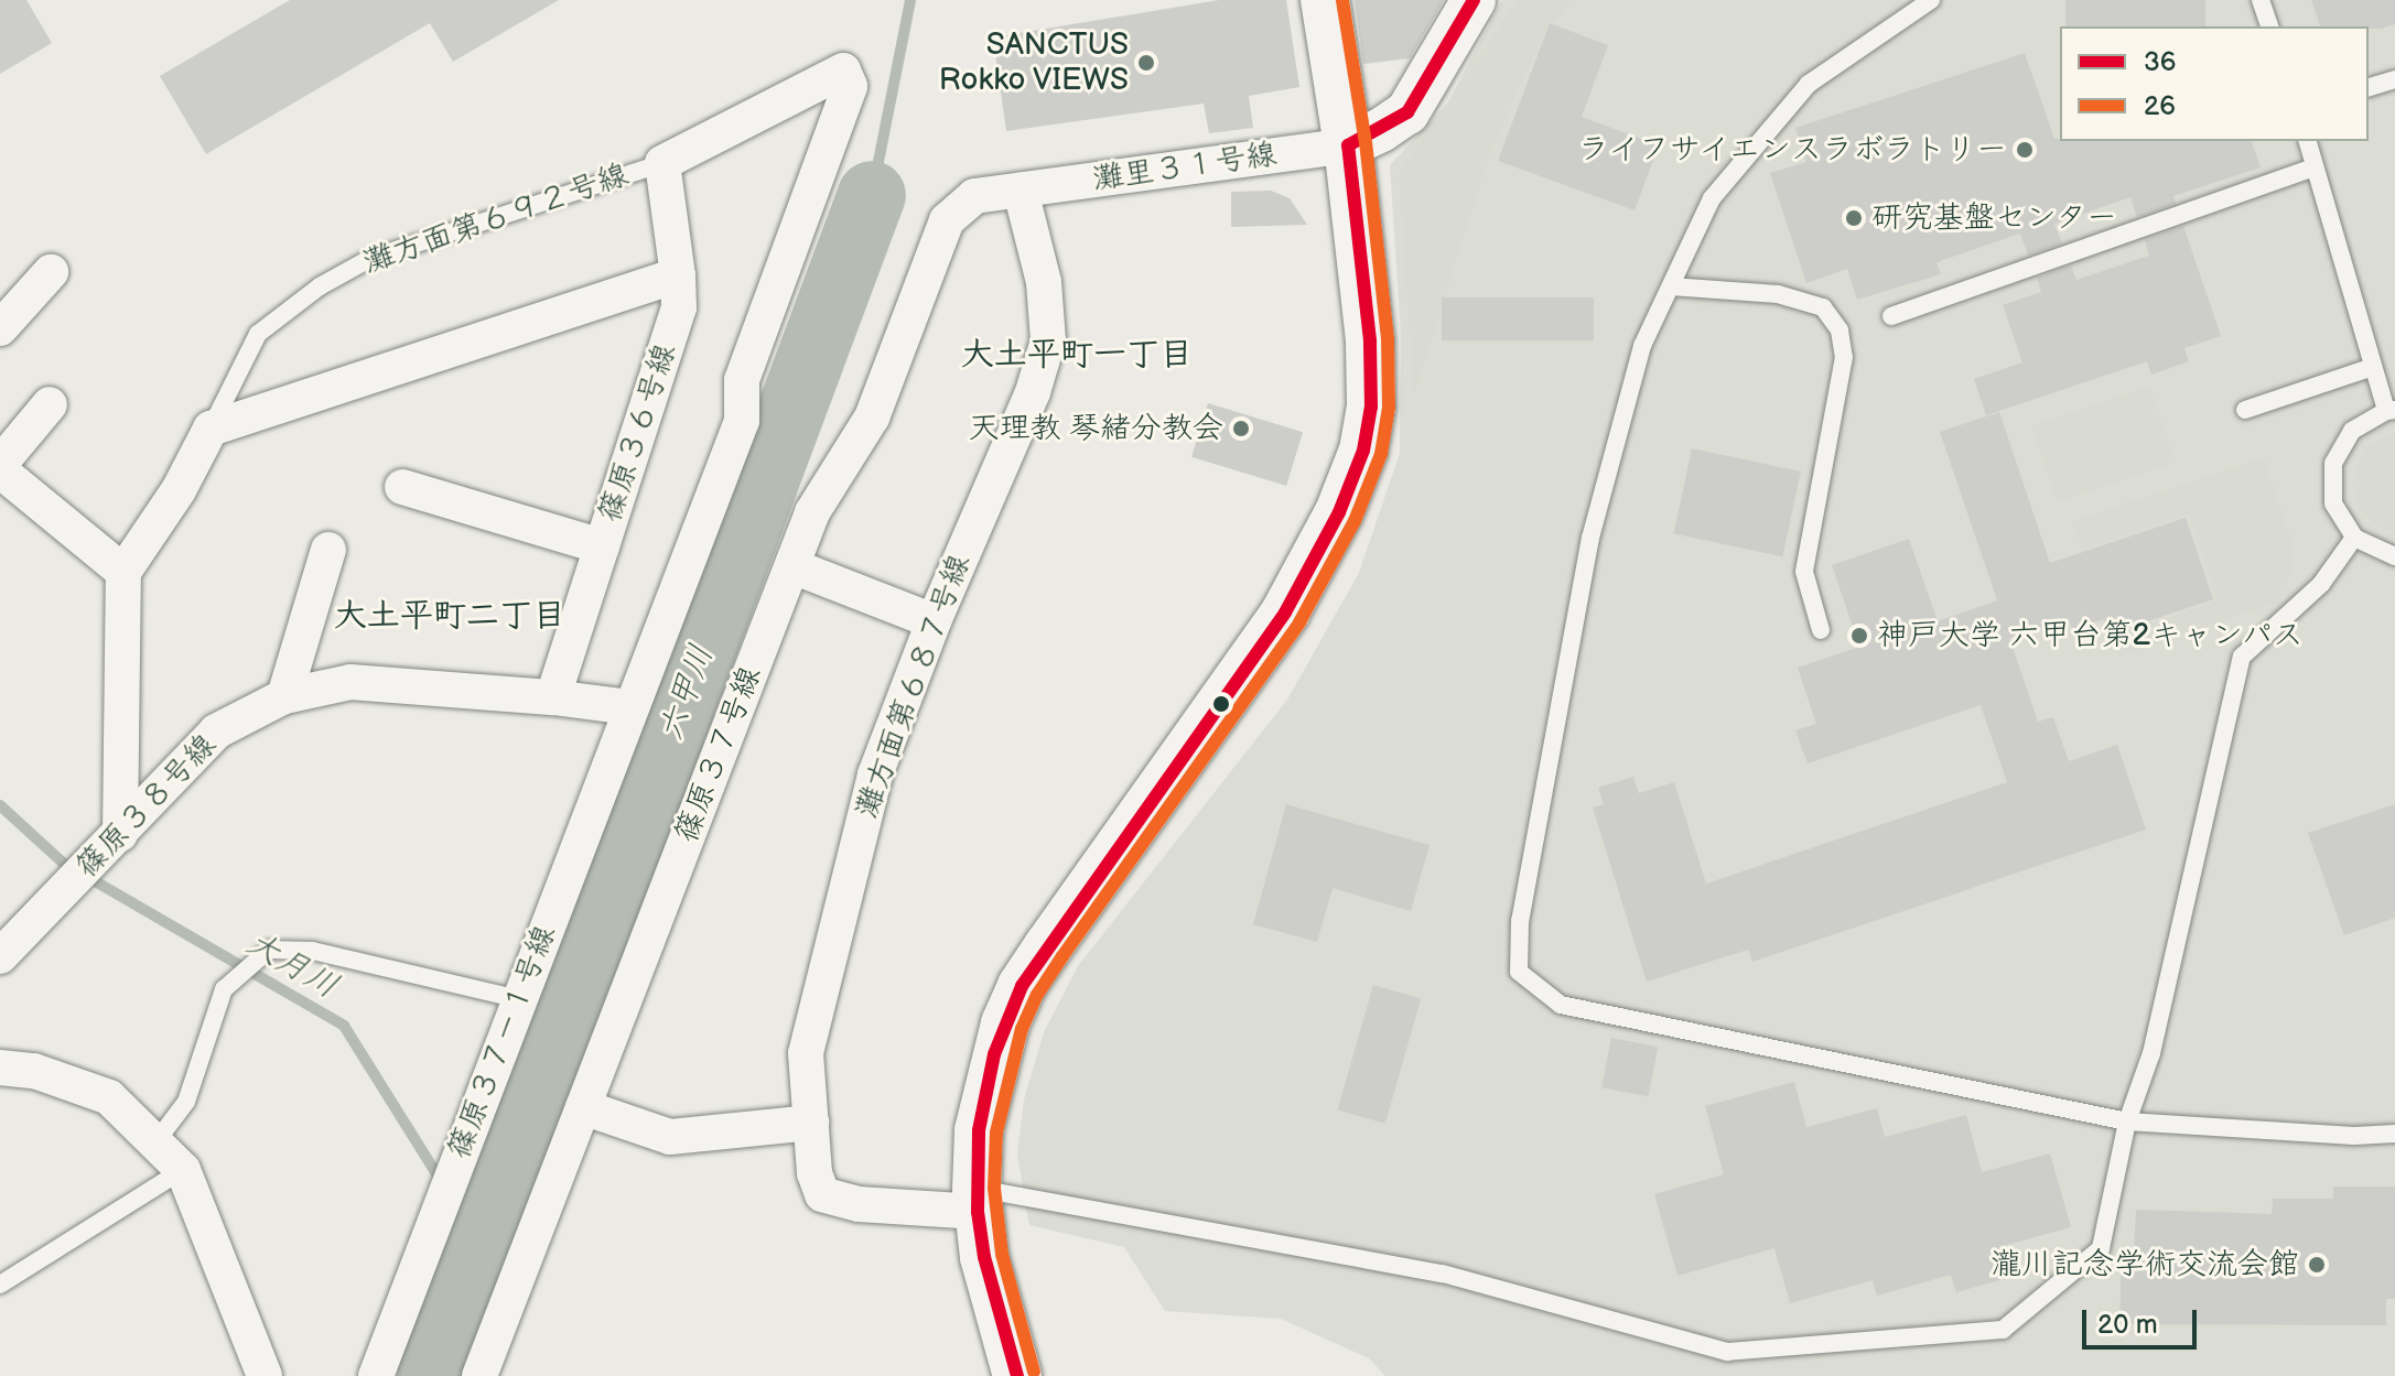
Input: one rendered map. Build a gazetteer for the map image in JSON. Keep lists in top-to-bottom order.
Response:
{
  "streets": {
    "street": [
      "灘里３１号線",
      "灘方面第６９２号線",
      "篠原３６号線",
      "灘方面第６８７号線",
      "篠原３７号線",
      "篠原３８号線",
      "篠原３７－１号線"
    ]
  },
  "crossings": [
    ["灘里３１号線", "灘方面第６８７号線"],
    ["灘里３１号線", "篠原３７号線"],
    ["灘方面第６９２号線", "篠原３６号線"],
    ["灘方面第６９２号線", "篠原３７－１号線"],
    ["篠原３６号線", "篠原３８号線"],
    ["灘方面第６８７号線", "篠原３７号線"],
    ["篠原３８号線", "篠原３７－１号線"]
  ],
  "districts": ["大土平町一丁目", "大土平町二丁目"],
  "water": ["六甲川", "大月川"],
  "places": [
    "SANCTUS Rokko VIEWS",
    "ライフサイエンスラボラトリー",
    "研究基盤センター",
    "天理教 琴緒分教会",
    "神戸大学 六甲台第2キャンパス",
    "瀧川記念学術交流会館"
  ],
  "lines": ["transit line 36", "transit line 26"],
  "legend": ["36", "26"],
  "scale_bar": "20 m"
}
